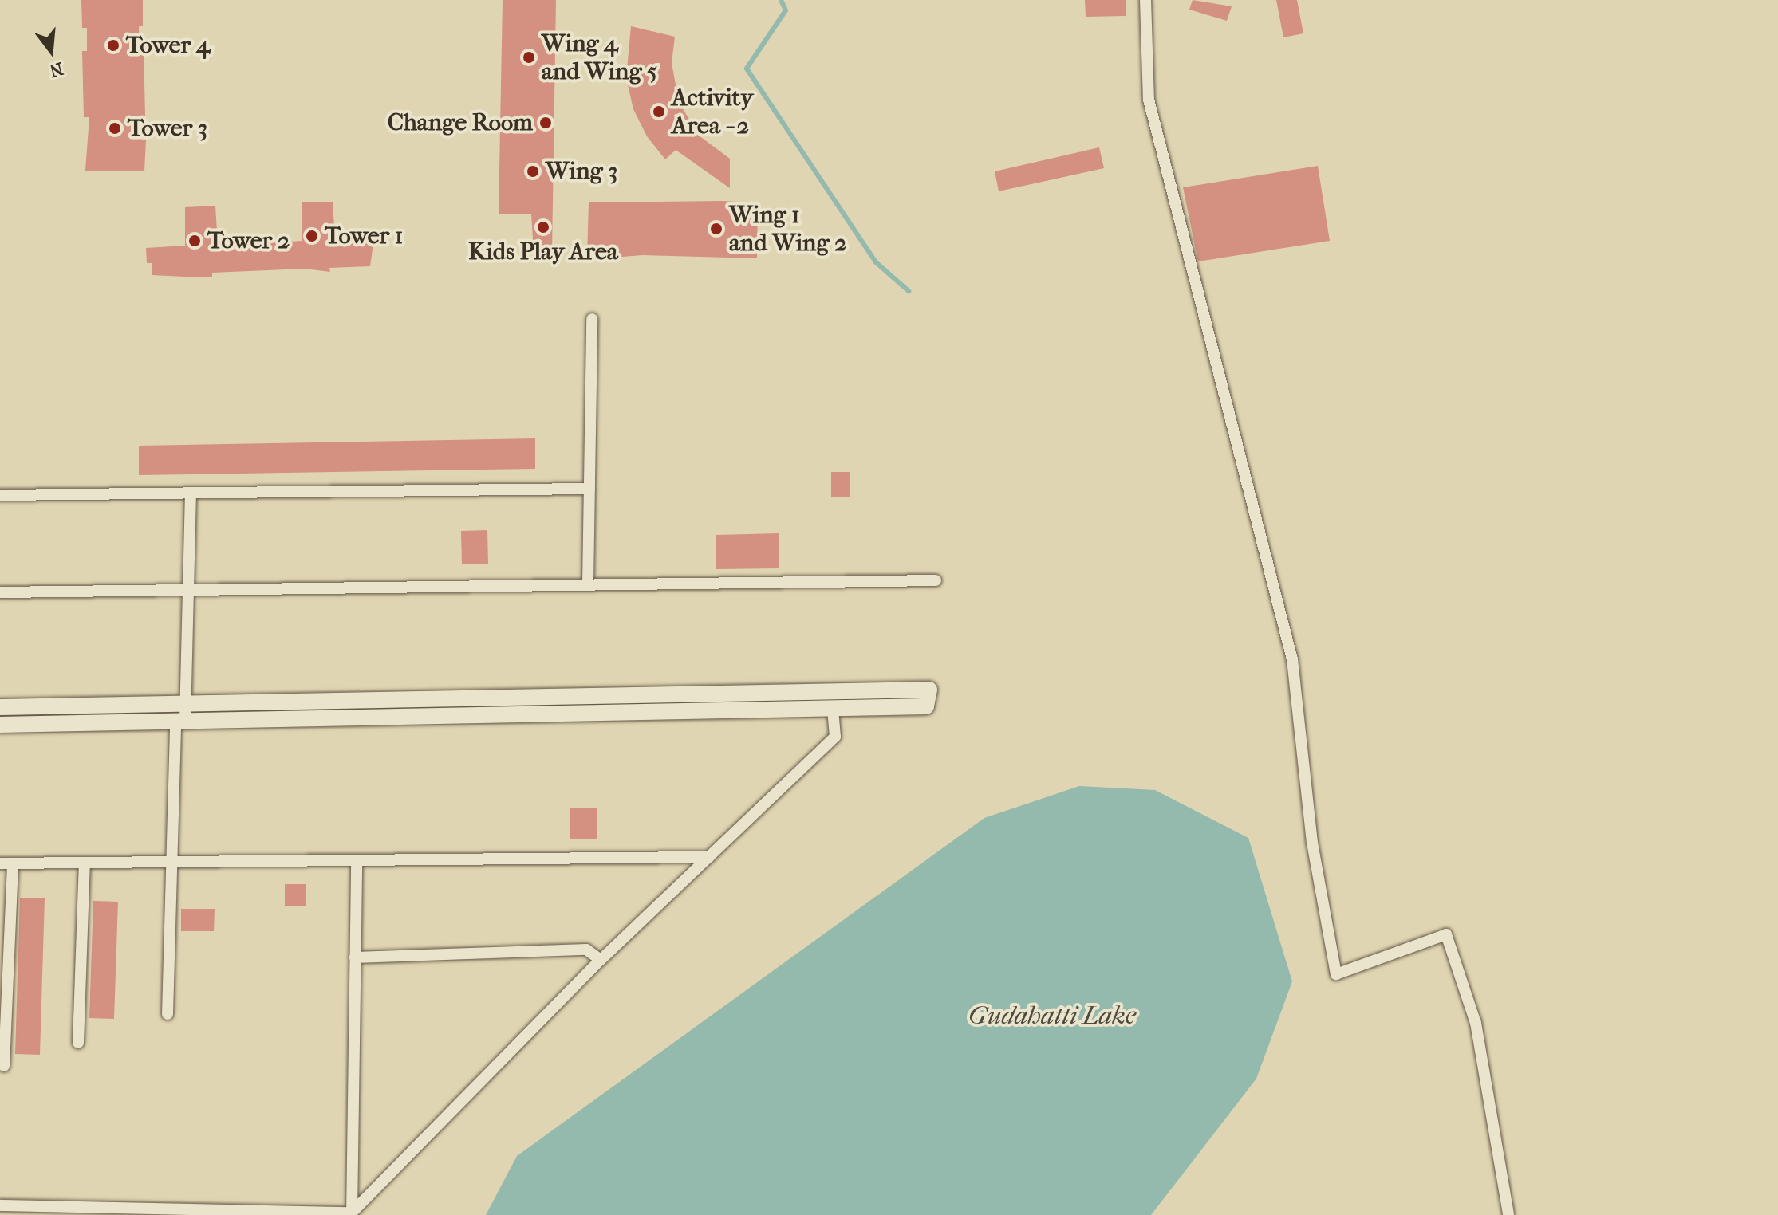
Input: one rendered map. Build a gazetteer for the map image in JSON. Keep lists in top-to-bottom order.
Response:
{
  "water": ["Gudahatti Lake"],
  "places": [
    "Tower 4",
    "Wing 4 and Wing 5",
    "Activity Area - 2",
    "Change Room",
    "Tower 3",
    "Wing 3",
    "Kids Play Area",
    "Wing 1 and Wing 2",
    "Tower 1",
    "Tower 2"
  ],
  "north": "bottom"
}
